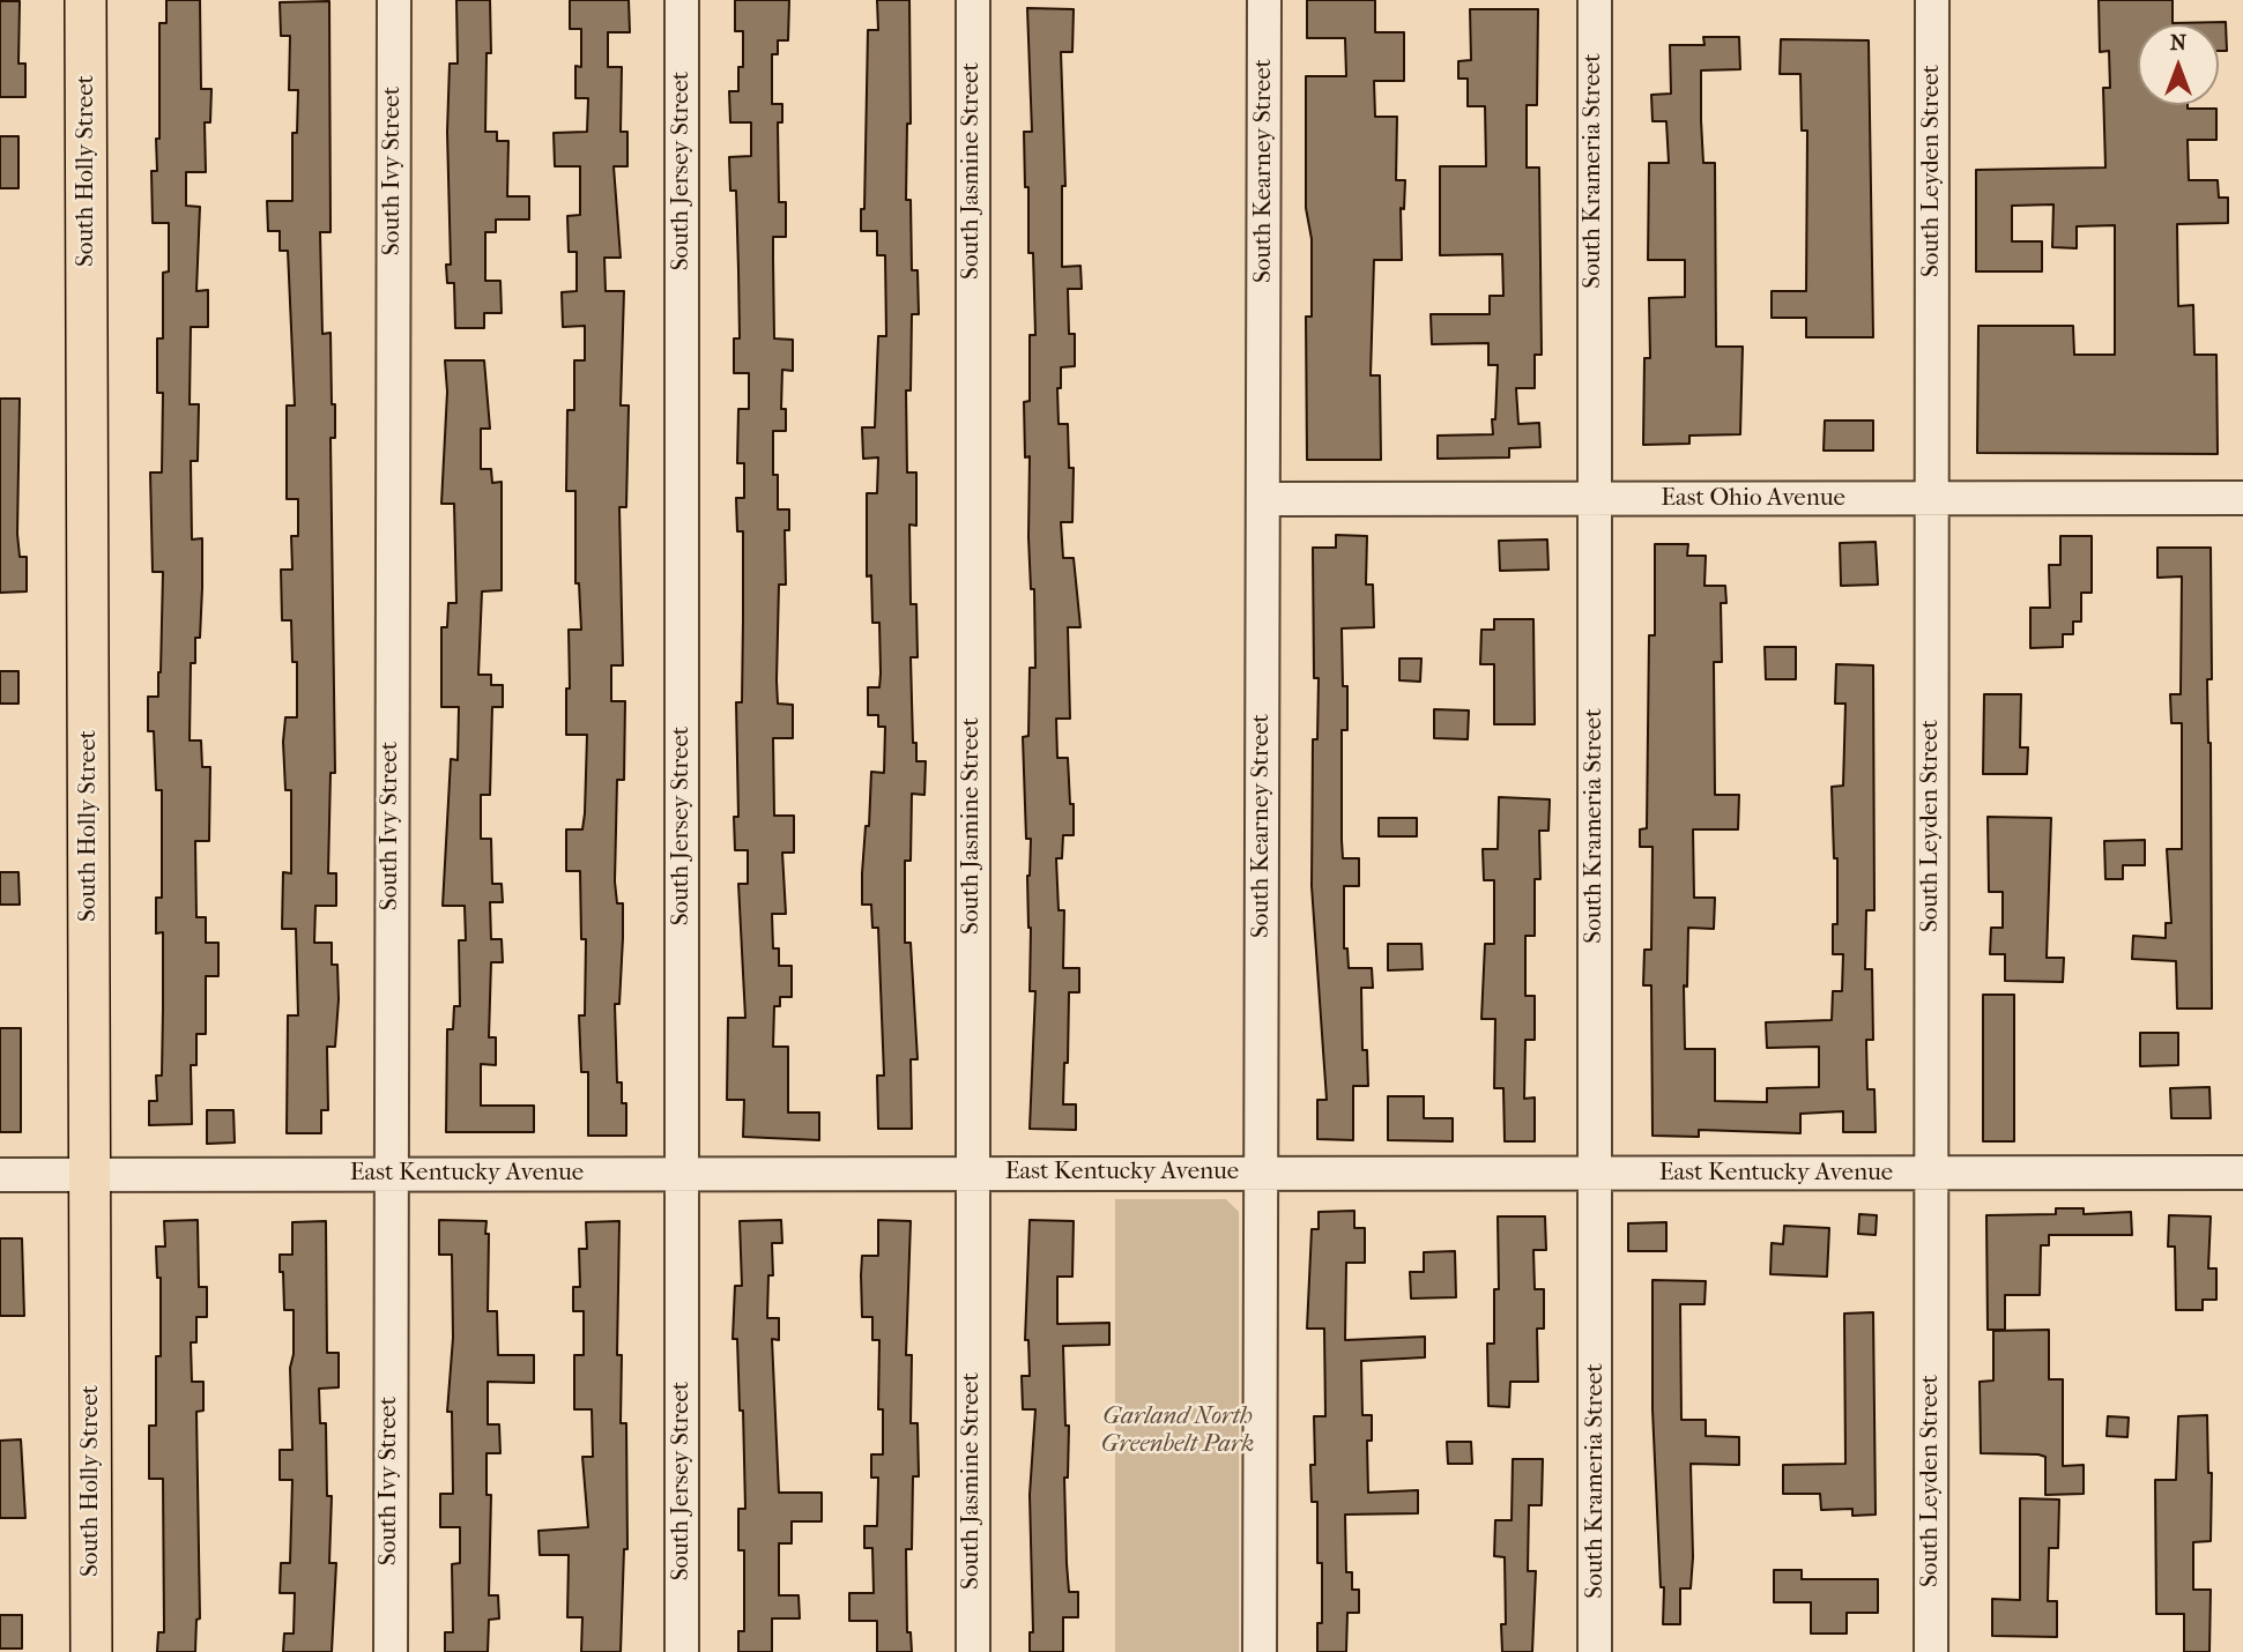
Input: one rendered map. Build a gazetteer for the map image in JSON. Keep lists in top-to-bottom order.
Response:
{
  "streets": {
    "main road": ["South Holly Street"],
    "street": [
      "South Ivy Street",
      "South Jersey Street",
      "South Jasmine Street",
      "South Kearney Street",
      "South Krameria Street",
      "South Leyden Street",
      "East Ohio Avenue",
      "East Kentucky Avenue"
    ]
  },
  "crossings": [
    ["South Holly Street", "East Kentucky Avenue"],
    ["South Ivy Street", "East Kentucky Avenue"],
    ["South Jersey Street", "East Kentucky Avenue"],
    ["South Jasmine Street", "East Kentucky Avenue"],
    ["South Kearney Street", "East Ohio Avenue"],
    ["South Kearney Street", "East Kentucky Avenue"],
    ["South Krameria Street", "East Ohio Avenue"],
    ["South Krameria Street", "East Kentucky Avenue"],
    ["South Leyden Street", "East Ohio Avenue"],
    ["South Leyden Street", "East Kentucky Avenue"]
  ],
  "parks": ["Garland North Greenbelt Park"],
  "north": "top"
}
